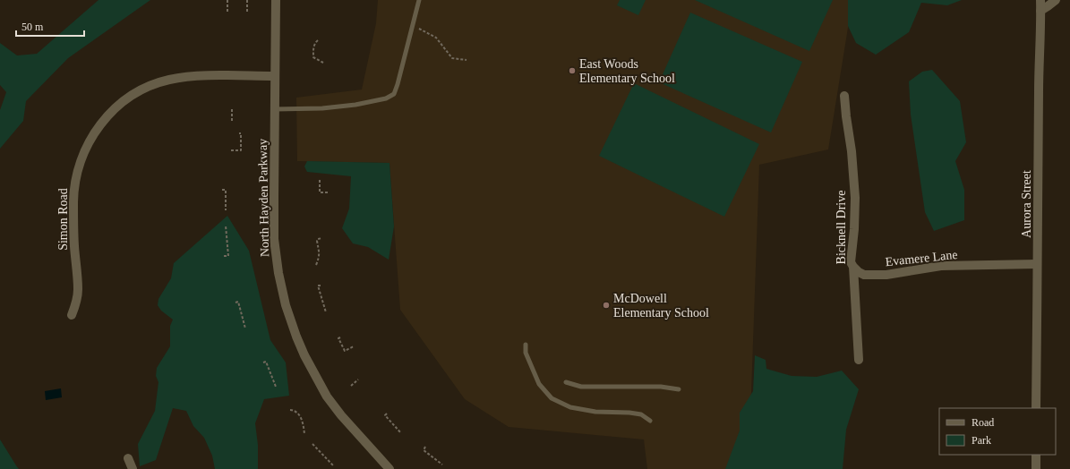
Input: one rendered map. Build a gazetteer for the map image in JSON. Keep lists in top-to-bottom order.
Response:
{
  "streets": {
    "street": [
      "North Hayden Parkway",
      "Aurora Street",
      "Simon Road",
      "Bicknell Drive",
      "Evamere Lane"
    ]
  },
  "crossings": [
    ["North Hayden Parkway", "Simon Road"],
    ["Aurora Street", "Evamere Lane"],
    ["Bicknell Drive", "Evamere Lane"]
  ],
  "places": ["East Woods Elementary School", "McDowell Elementary School"],
  "legend": ["Road", "Park"],
  "scale_bar": "50 m"
}
